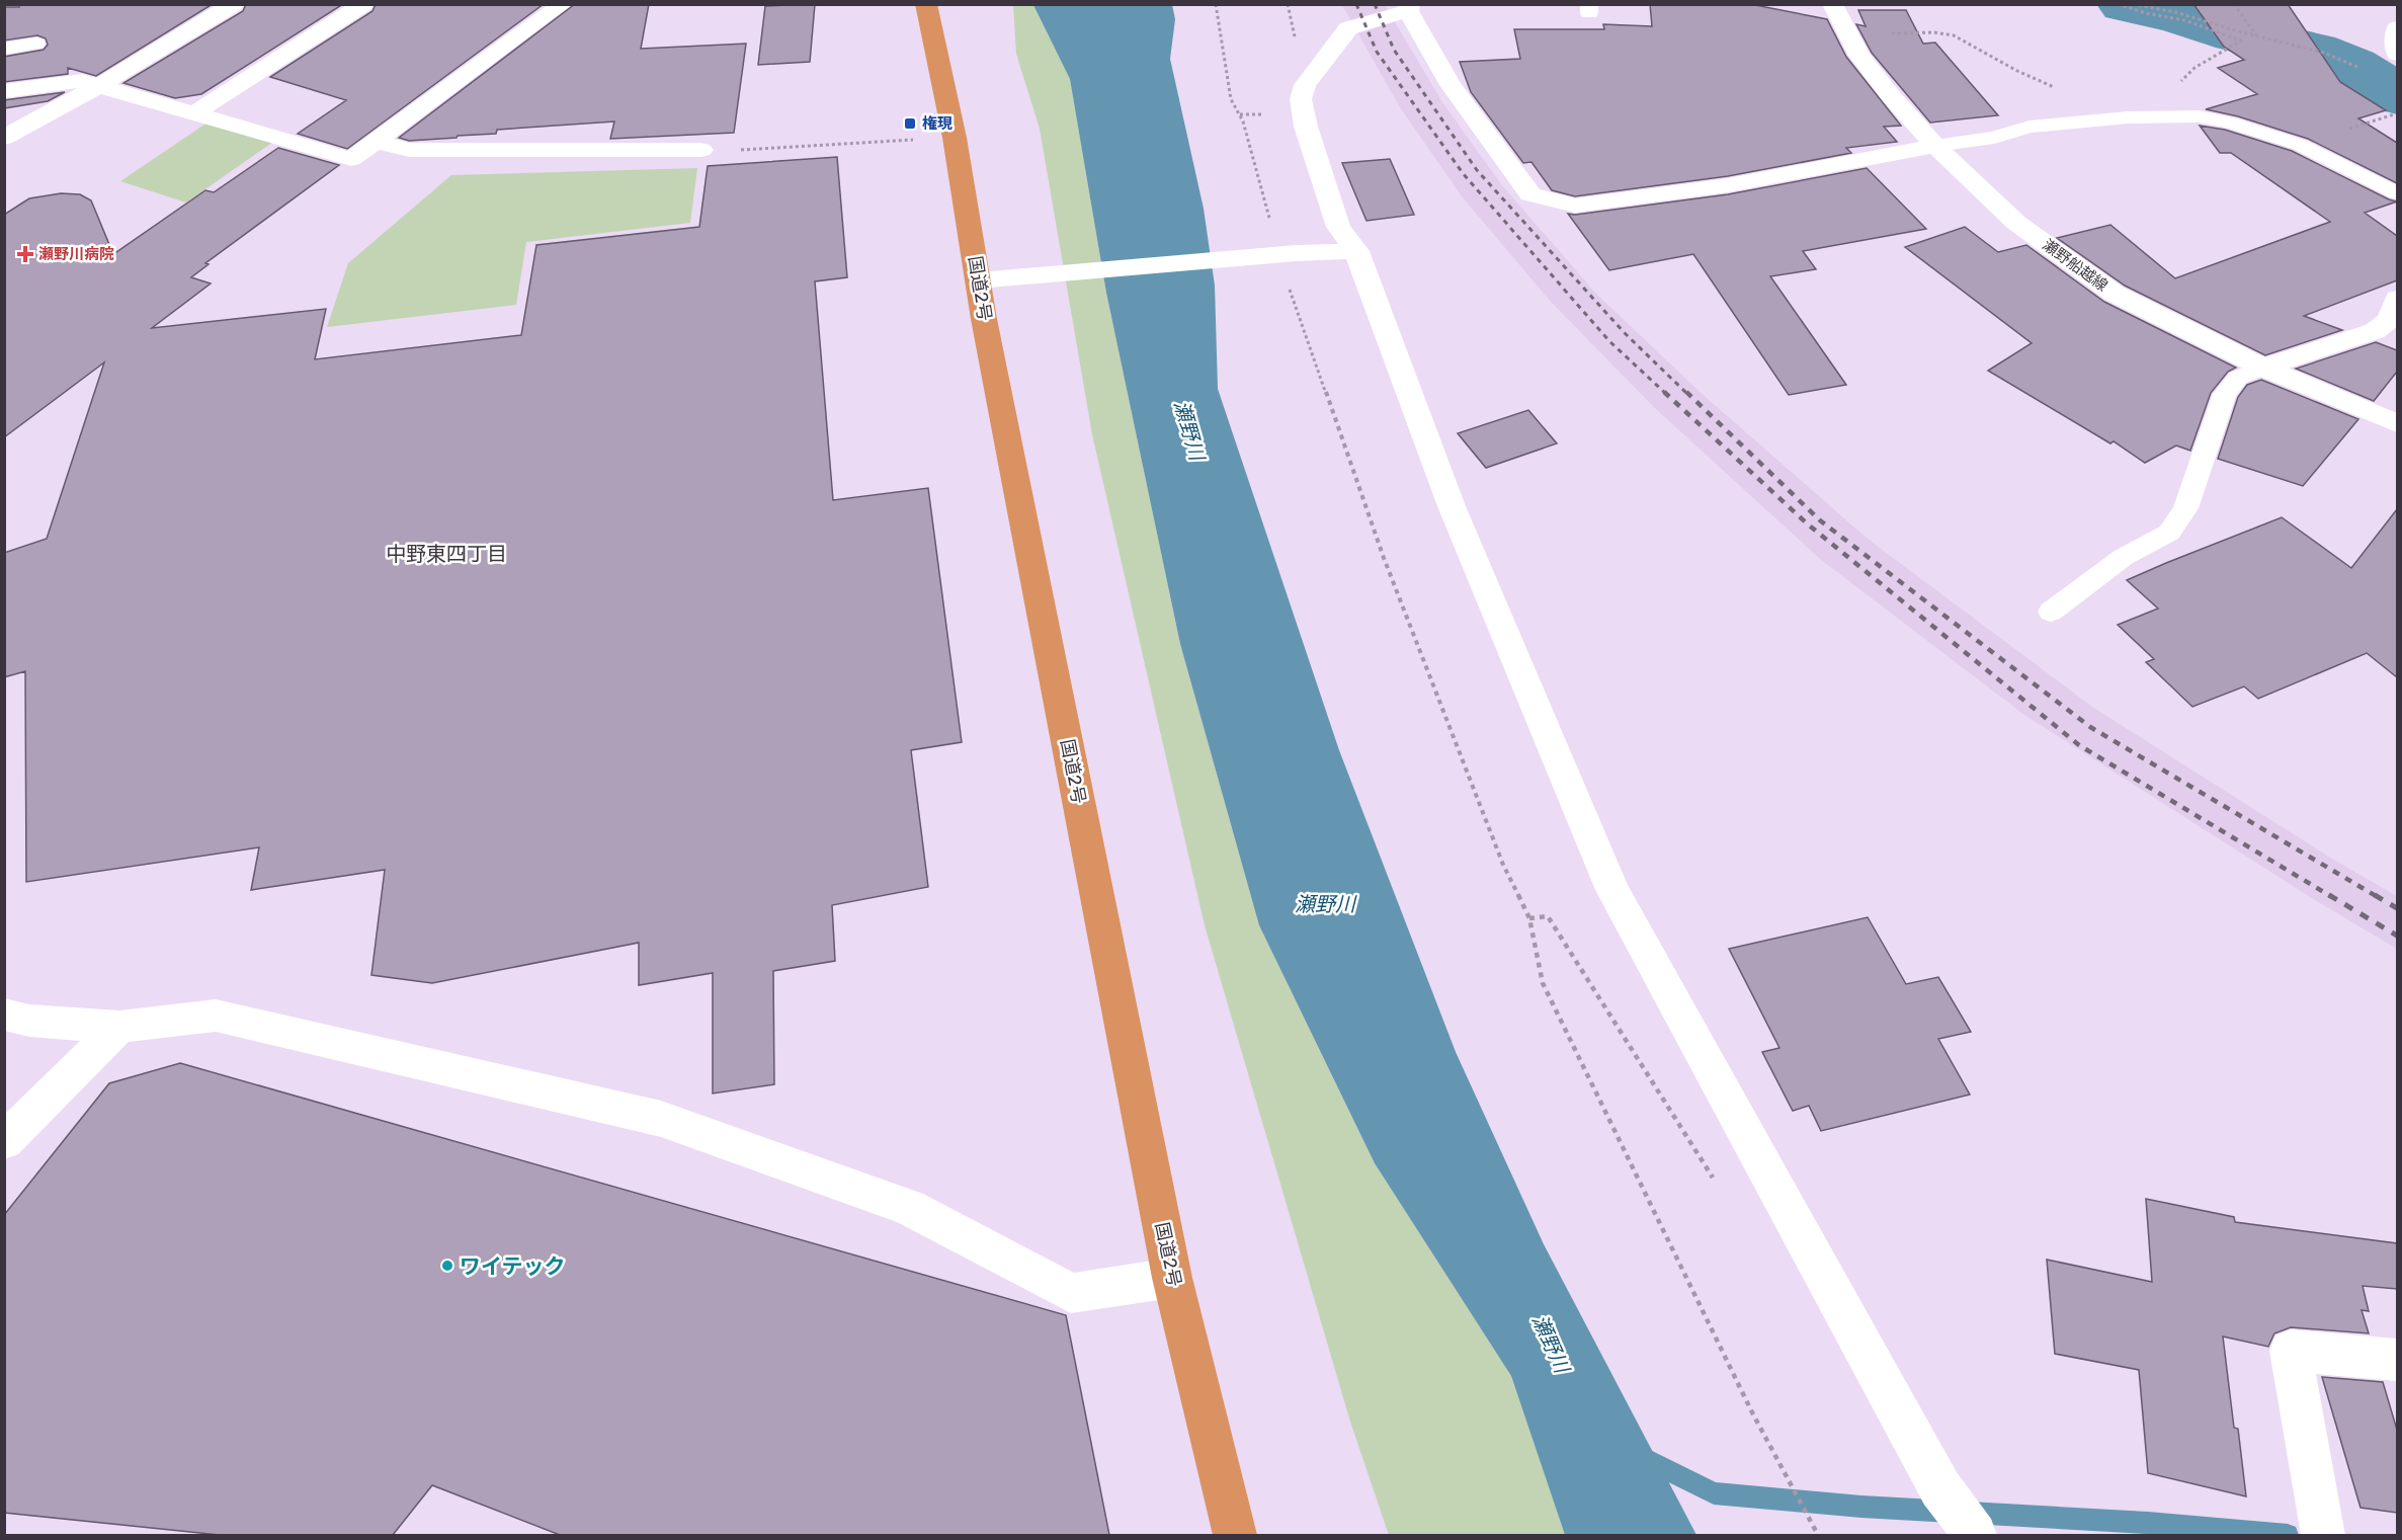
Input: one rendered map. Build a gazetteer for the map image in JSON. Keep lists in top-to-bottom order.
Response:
{
  "streets": {
    "highway": ["国道2号"],
    "street": ["瀬野船越線"]
  },
  "districts": ["中野東四丁目"],
  "water": ["瀬野川"],
  "places": {
    "transit": ["権現"],
    "health": ["瀬野川病院"],
    "other": ["ワイテック"]
  }
}
